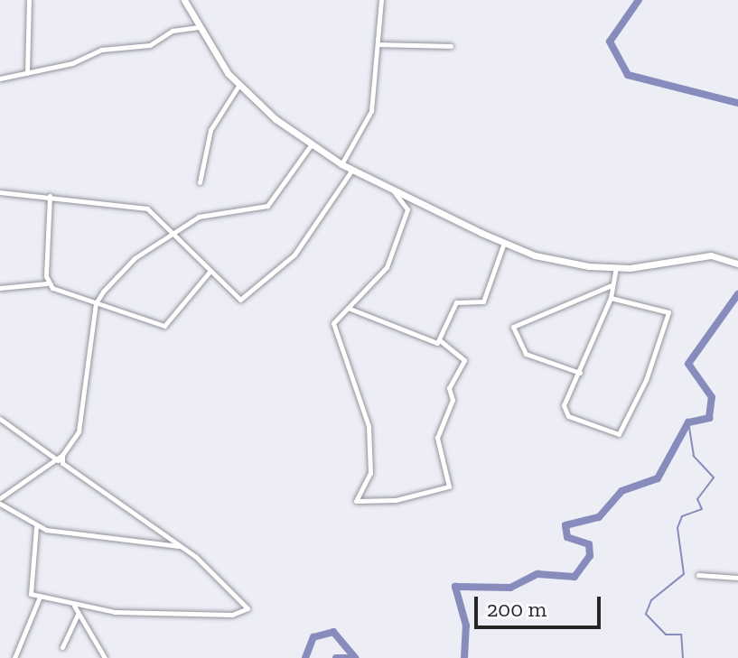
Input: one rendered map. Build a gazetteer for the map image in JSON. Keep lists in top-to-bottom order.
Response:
{
  "scale_bar": "200 m"
}
